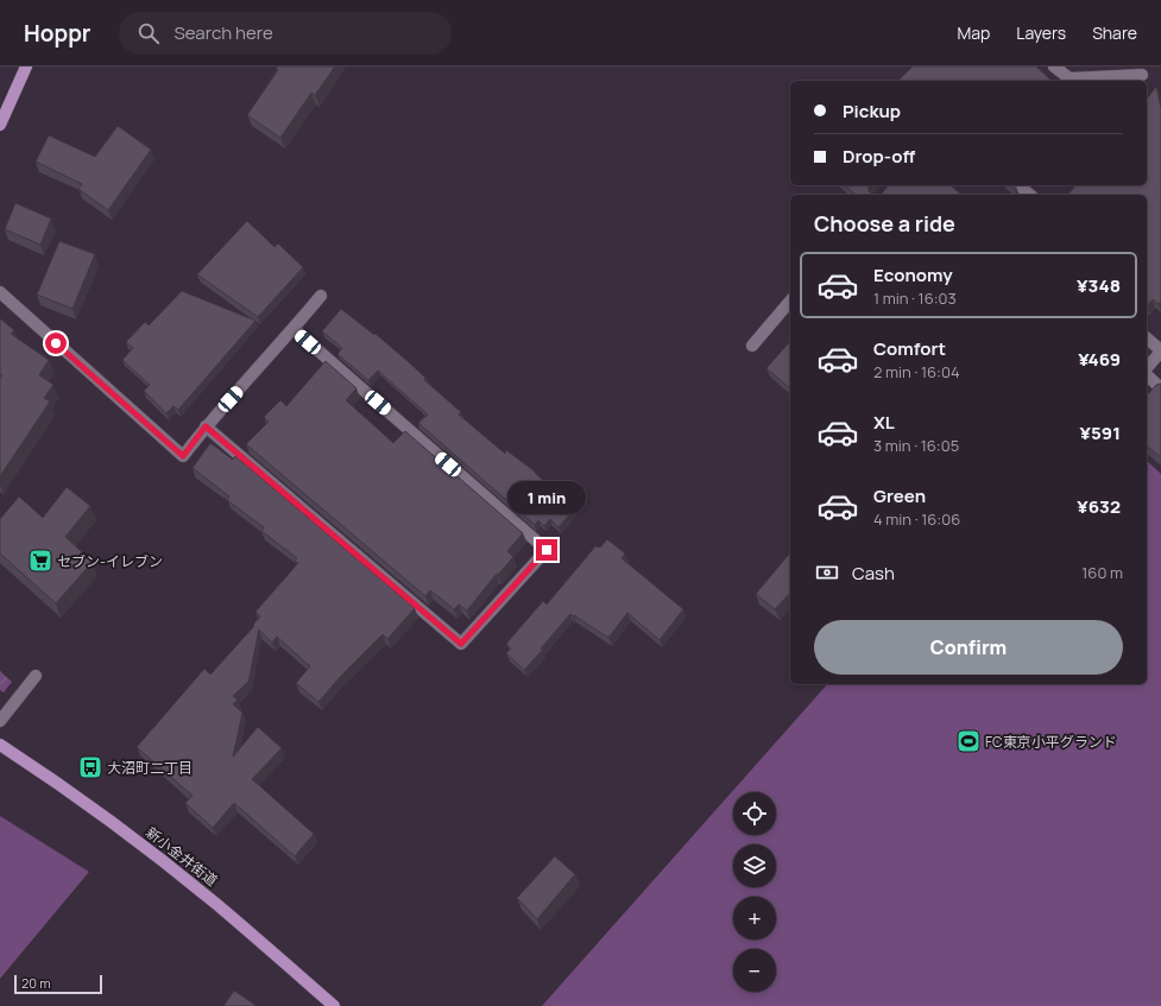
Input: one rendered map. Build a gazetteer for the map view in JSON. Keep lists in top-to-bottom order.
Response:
{
  "streets": {
    "main road": ["新小金井街道"]
  },
  "places": {
    "supermarket": ["セブン-イレブン"],
    "sports": ["FC東京小平グランド"],
    "bus stop": ["大沼町二丁目"]
  },
  "scale_bar": "20 m",
  "page": {
    "header": "Hoppr",
    "search": "Search here",
    "nav": ["Map", "Layers", "Share"],
    "banner": ["Pickup", "Drop-off"],
    "heading": "Choose a ride",
    "list": [
      {
        "name": "Economy",
        "note": "1 min · 16:03",
        "value": "¥348"
      },
      {
        "name": "Comfort",
        "note": "2 min · 16:04",
        "value": "¥469"
      },
      {
        "name": "XL",
        "note": "3 min · 16:05",
        "value": "¥591"
      },
      {
        "name": "Green",
        "note": "4 min · 16:06",
        "value": "¥632"
      }
    ],
    "bubble": "1 min",
    "pay": ["Cash", "160 m"],
    "buttons": "Confirm",
    "map_buttons": ["+", "−"],
    "scale": "20 m"
  }
}
